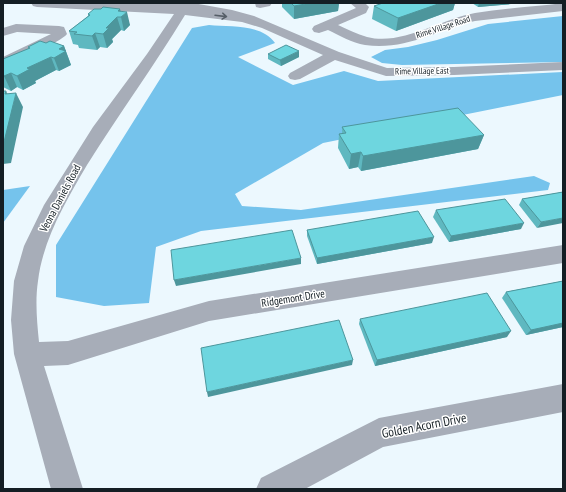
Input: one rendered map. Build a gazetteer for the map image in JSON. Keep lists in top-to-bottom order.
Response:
{
  "streets": {
    "street": [
      "Rime Village Road",
      "Rime Village East",
      "Veona Daniels Road",
      "Ridgemont Drive",
      "Golden Acorn Drive"
    ]
  },
  "crossings": [
    ["Rime Village East", "Veona Daniels Road"],
    ["Veona Daniels Road", "Ridgemont Drive"]
  ]
}
